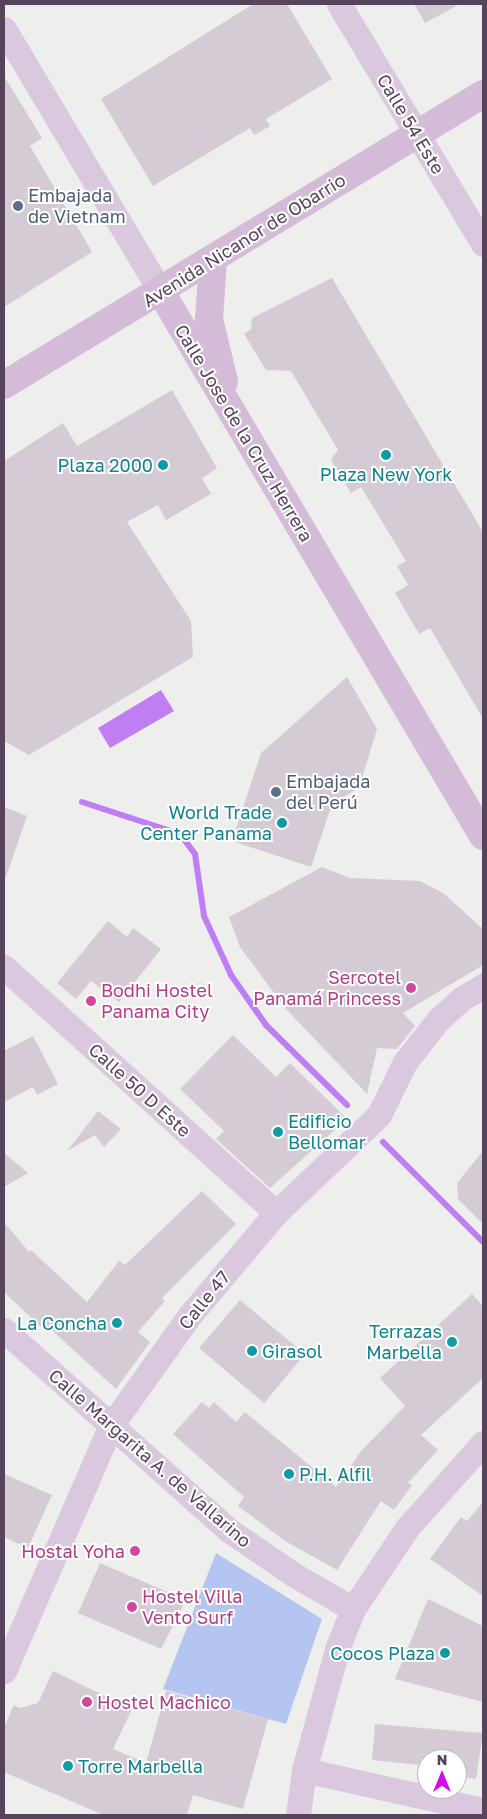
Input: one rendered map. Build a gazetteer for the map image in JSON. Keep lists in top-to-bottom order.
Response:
{
  "streets": {
    "main road": ["Avenida Nicanor de Obarrio", "Calle Jose de la Cruz Herrera"],
    "street": [
      "Calle 54 Este",
      "Calle 50 D Este",
      "Calle 47",
      "Calle Margarita A. de Vallarino"
    ]
  },
  "crossings": [
    ["Calle 54 Este", "Avenida Nicanor de Obarrio"],
    ["Avenida Nicanor de Obarrio", "Calle Jose de la Cruz Herrera"],
    ["Calle 50 D Este", "Calle 47"],
    ["Calle 47", "Calle Margarita A. de Vallarino"]
  ],
  "places": [
    "Embajada de Vietnam",
    "Plaza New York",
    "Plaza 2000",
    "Embajada del Perú",
    "World Trade Center Panama",
    "Sercotel Panamá Princess",
    "Bodhi Hostel Panama City",
    "Edificio Bellomar",
    "La Concha",
    "Terrazas Marbella",
    "Girasol",
    "P.H. Alfil",
    "Hostal Yoha",
    "Hostel Villa Vento Surf",
    "Cocos Plaza",
    "Hostel Machico",
    "Torre Marbella"
  ],
  "north": "top"
}
